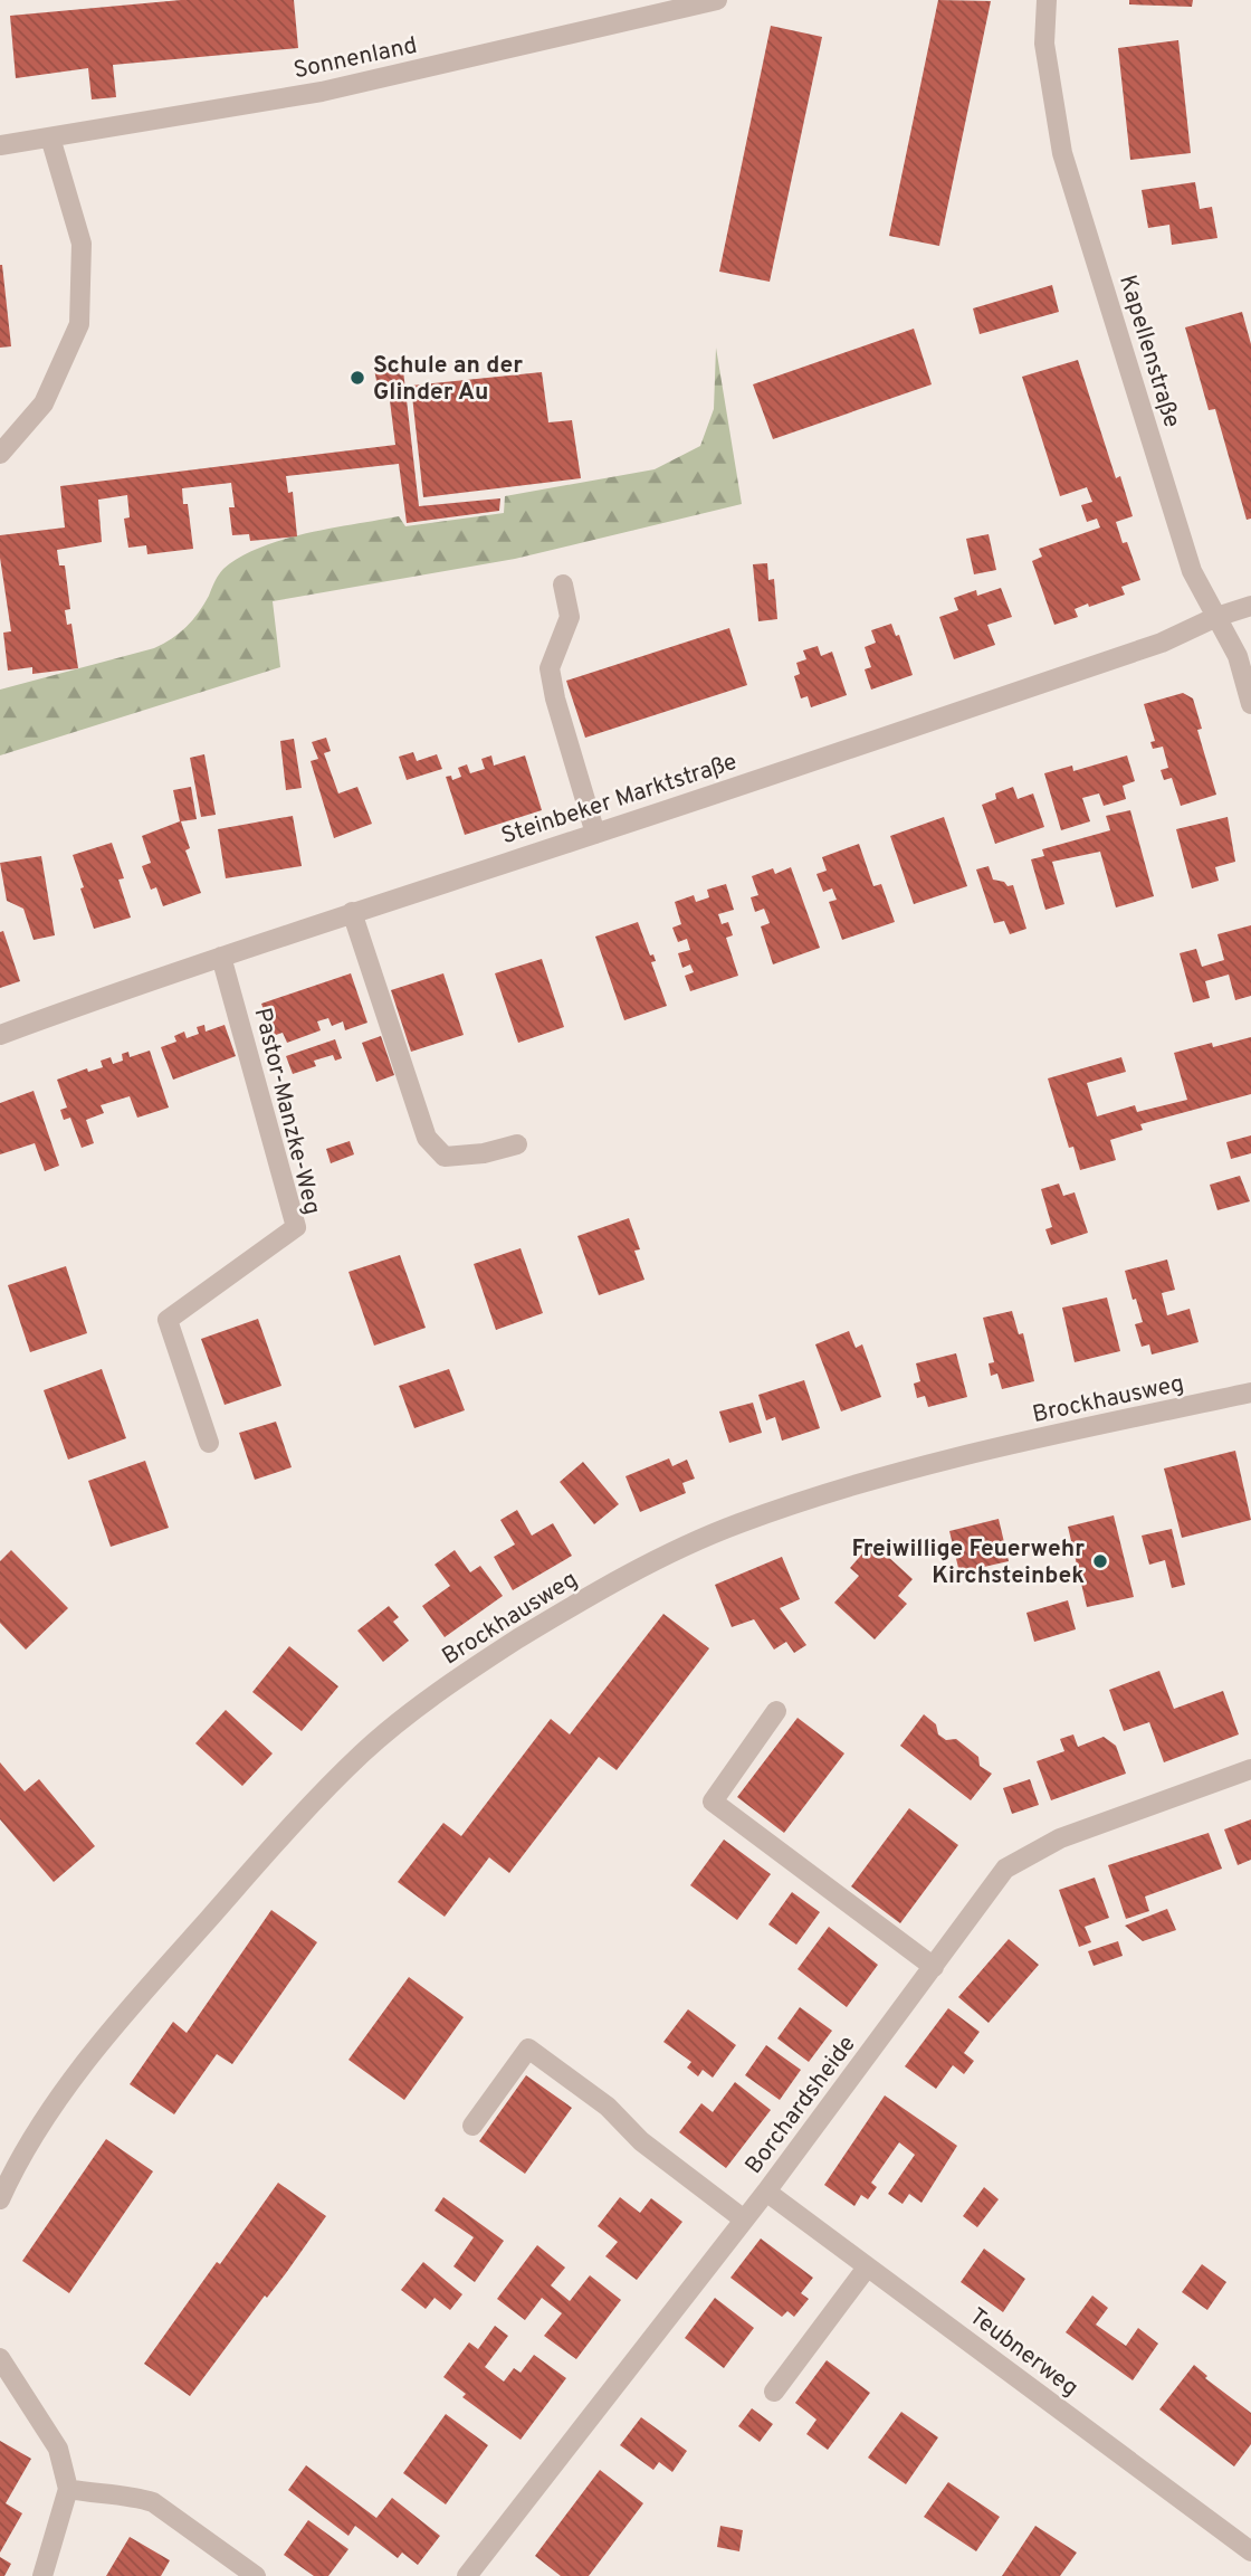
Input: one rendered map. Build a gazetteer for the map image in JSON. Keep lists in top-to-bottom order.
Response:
{
  "streets": {
    "street": [
      "Sonnenland",
      "Kapellenstraße",
      "Steinbeker Marktstraße",
      "Pastor-Manzke-Weg",
      "Brockhausweg",
      "Borchardsheide",
      "Teubnerweg"
    ]
  },
  "crossings": [
    ["Kapellenstraße", "Steinbeker Marktstraße"],
    ["Steinbeker Marktstraße", "Pastor-Manzke-Weg"],
    ["Borchardsheide", "Teubnerweg"]
  ],
  "places": ["Schule an der Glinder Au", "Freiwillige Feuerwehr Kirchsteinbek"]
}
